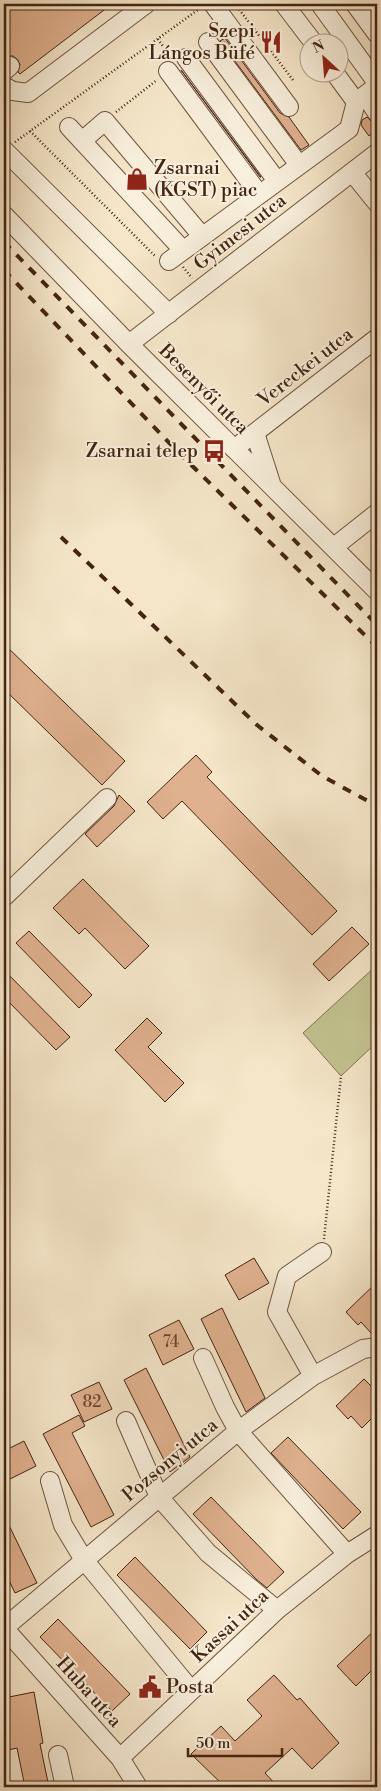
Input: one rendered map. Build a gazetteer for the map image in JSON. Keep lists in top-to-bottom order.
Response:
{
  "streets": {
    "street": [
      "Gyimesi utca",
      "Vereckei utca",
      "Besenyői utca",
      "Pozsonyi utca",
      "Kassai utca",
      "Huba utca"
    ]
  },
  "crossings": [
    ["Gyimesi utca", "Besenyői utca"],
    ["Vereckei utca", "Besenyői utca"],
    ["Pozsonyi utca", "Huba utca"],
    ["Kassai utca", "Huba utca"]
  ],
  "places": {
    "restaurant": ["Szepi Lángos Büfé"],
    "shop": ["Zsarnai (KGST) piac"],
    "bus stop": ["Zsarnai telep"],
    "public building": ["Posta"]
  },
  "house_numbers": ["74", "82"],
  "scale_bar": "50 m",
  "north": "top left"
}
